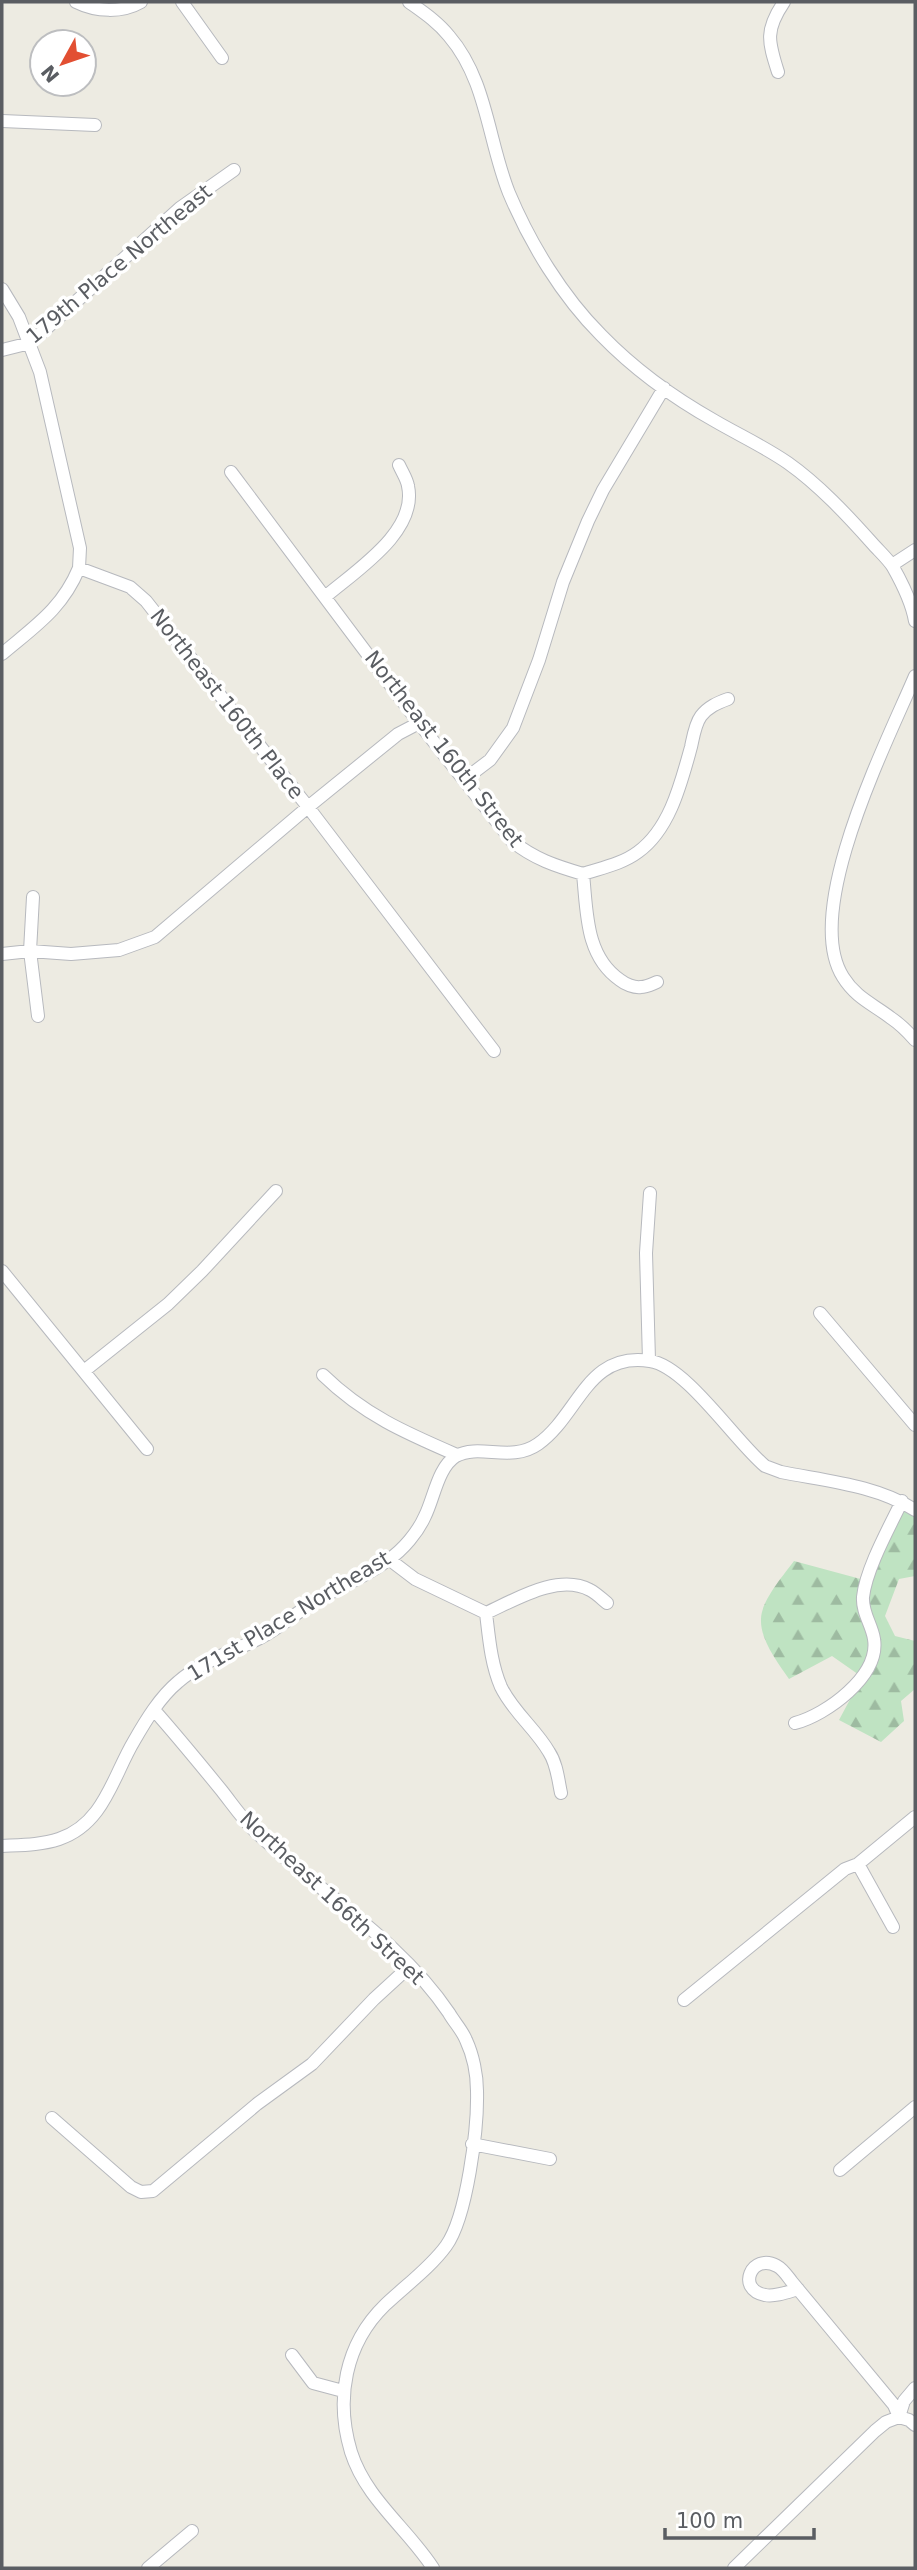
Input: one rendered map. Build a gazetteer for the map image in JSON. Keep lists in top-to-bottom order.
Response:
{
  "streets": {
    "street": [
      "179th Place Northeast",
      "Northeast 160th Place",
      "Northeast 160th Street",
      "171st Place Northeast",
      "Northeast 166th Street"
    ]
  },
  "crossings": [
    ["171st Place Northeast", "Northeast 166th Street"]
  ],
  "scale_bar": "100 m",
  "north": "bottom left"
}
